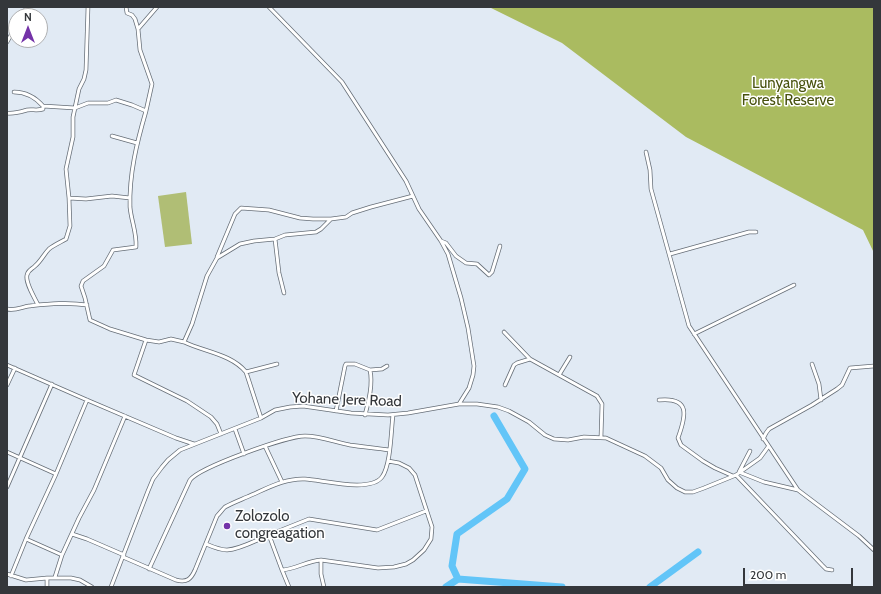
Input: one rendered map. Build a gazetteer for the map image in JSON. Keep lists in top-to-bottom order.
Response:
{
  "streets": {
    "street": ["Yohane Jere Road"]
  },
  "parks": ["Lunyangwa Forest Reserve"],
  "places": ["Zolozolo congreagation"],
  "scale_bar": "200 m",
  "north": "top"
}
